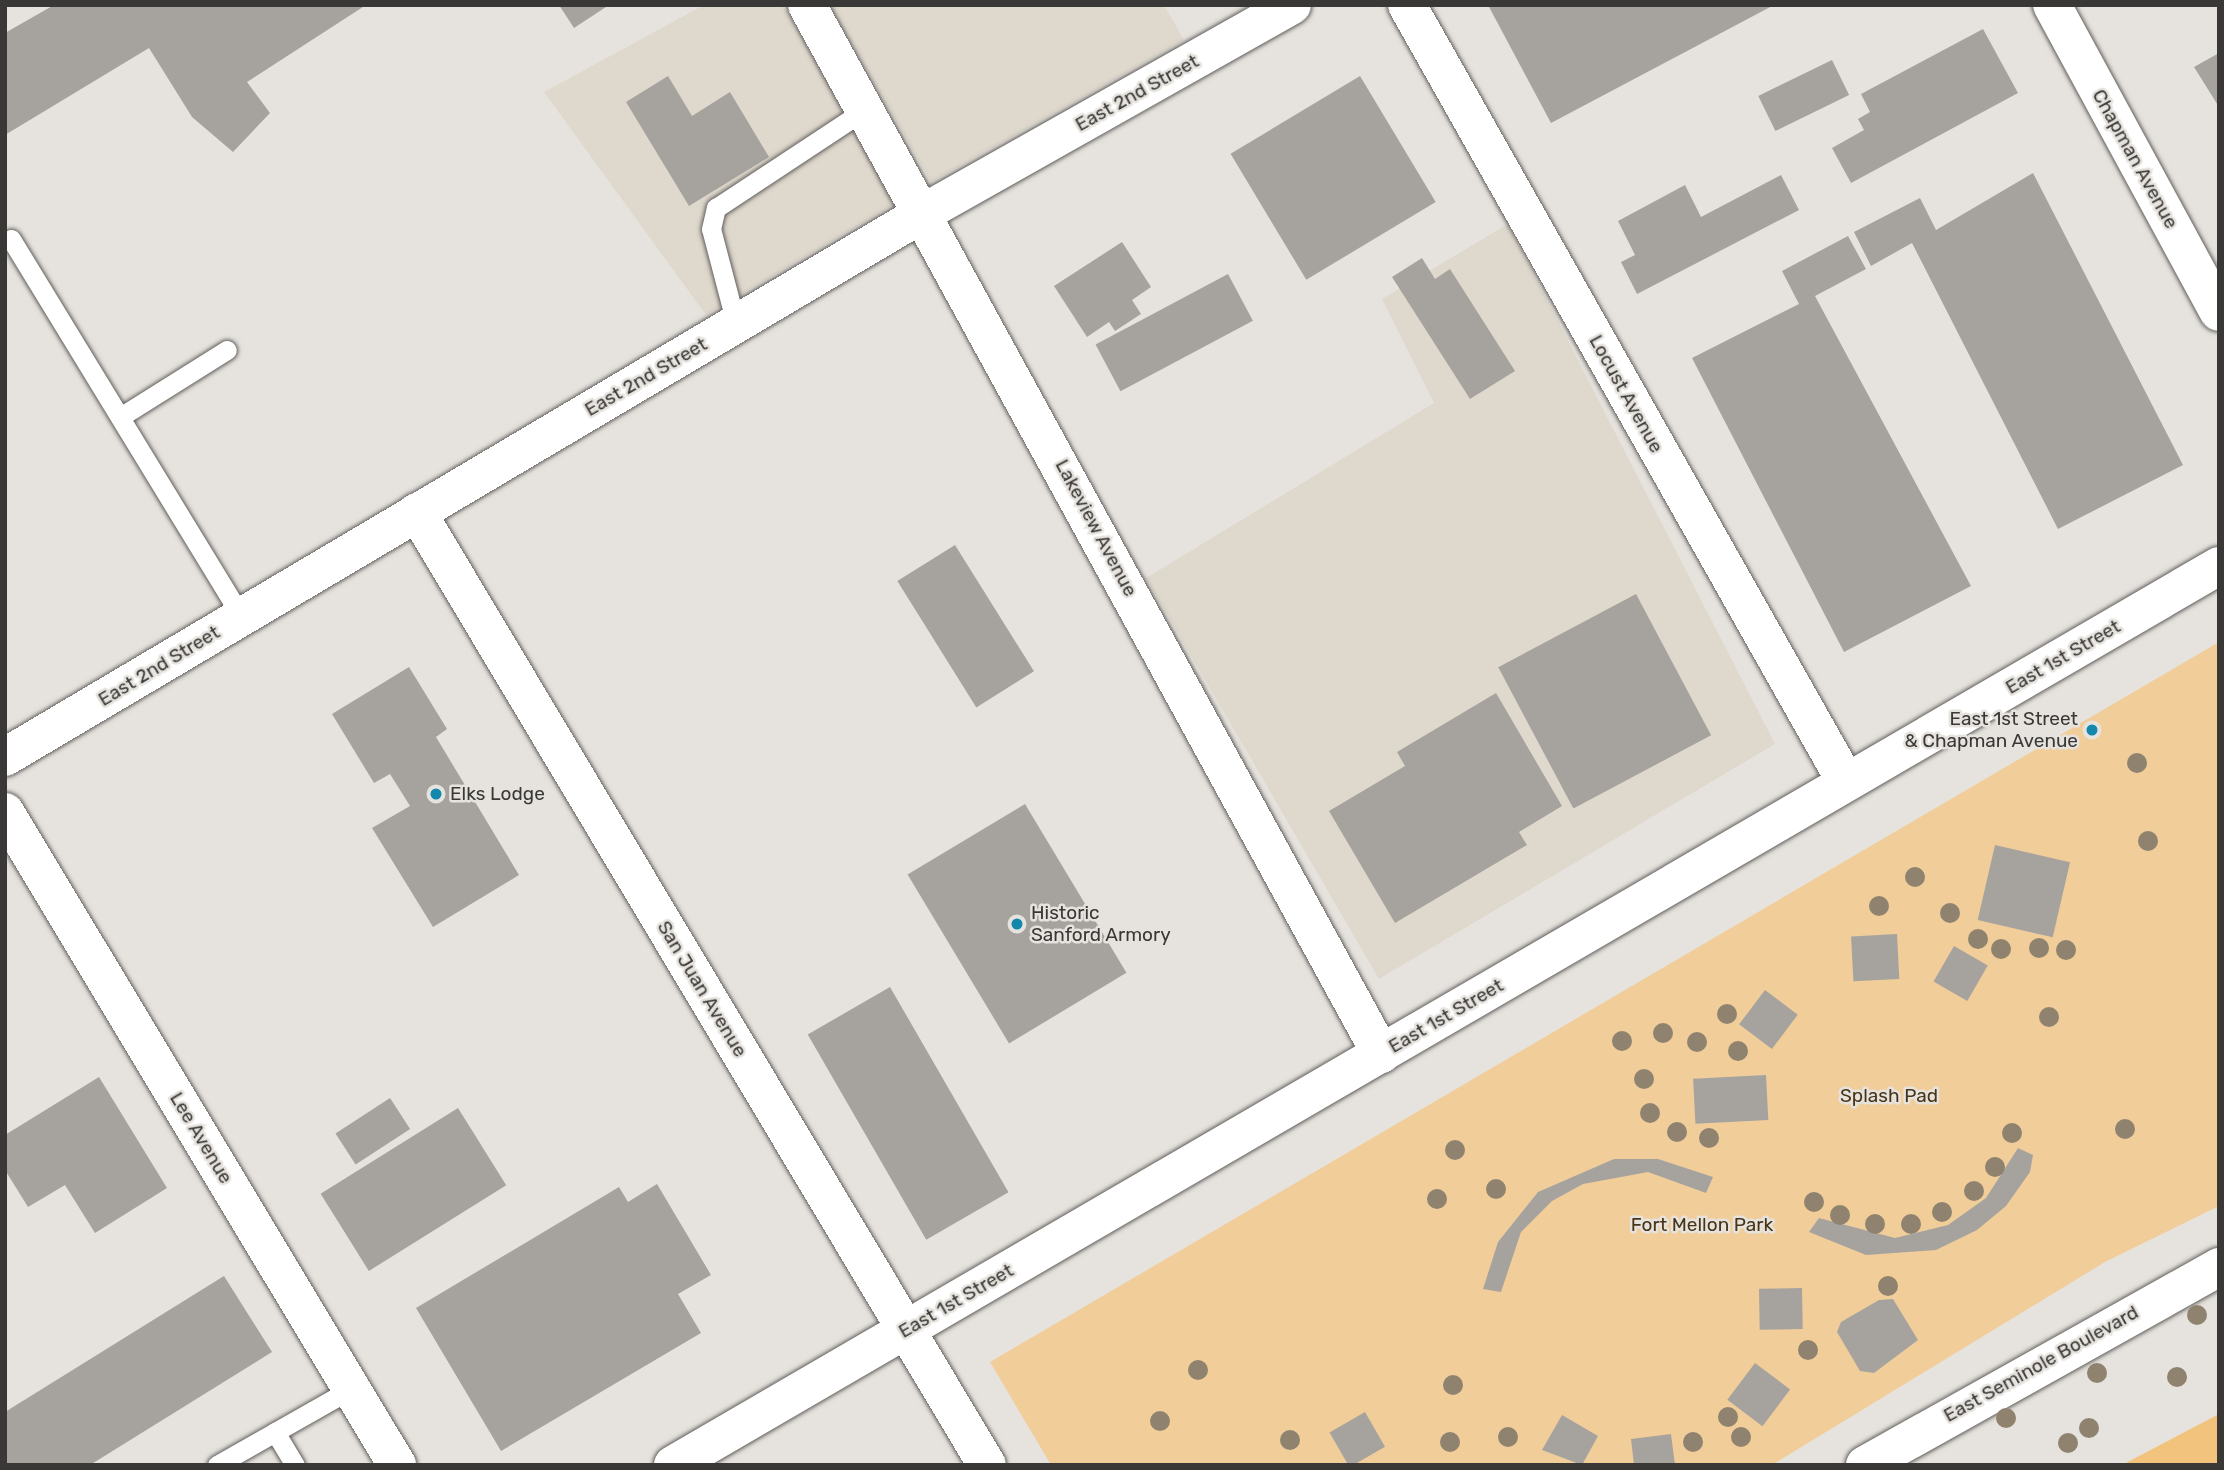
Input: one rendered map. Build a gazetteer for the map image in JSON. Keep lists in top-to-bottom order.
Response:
{
  "streets": {
    "street": [
      "East 2nd Street",
      "Chapman Avenue",
      "Locust Avenue",
      "Lakeview Avenue",
      "East 1st Street",
      "San Juan Avenue",
      "Lee Avenue",
      "East Seminole Boulevard"
    ]
  },
  "crossings": [
    ["East 2nd Street", "Lakeview Avenue"],
    ["East 2nd Street", "San Juan Avenue"],
    ["Locust Avenue", "East 1st Street"],
    ["Lakeview Avenue", "East 1st Street"],
    ["East 1st Street", "San Juan Avenue"]
  ],
  "parks": ["Splash Pad", "Fort Mellon Park"],
  "places": ["East 1st Street & Chapman Avenue", "Elks Lodge", "Historic Sanford Armory"]
}
